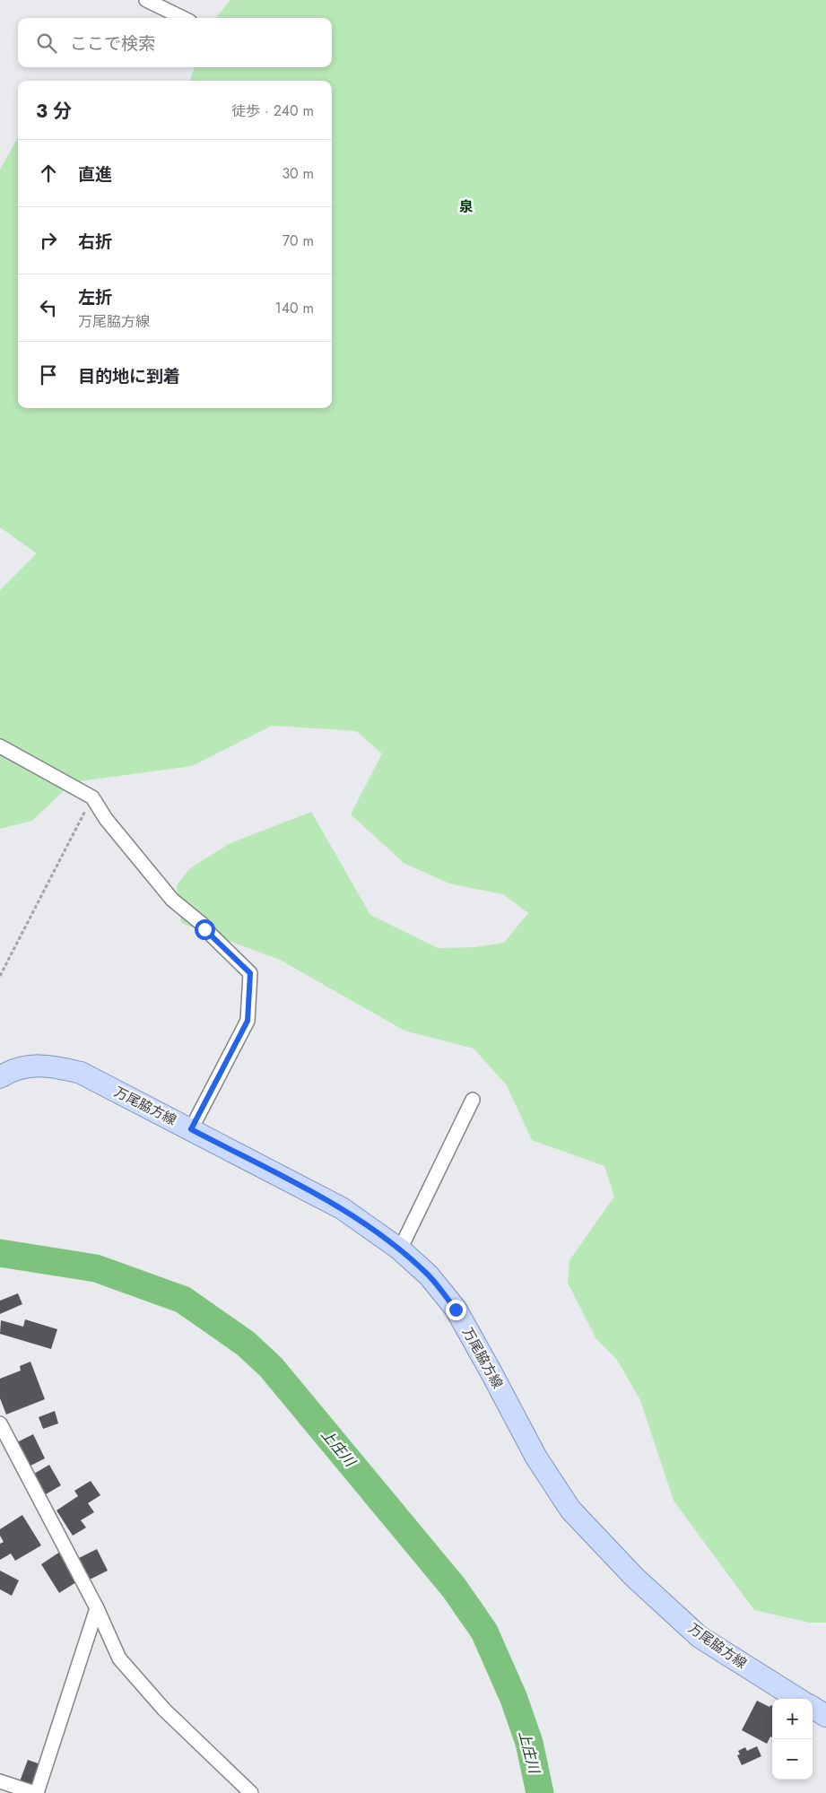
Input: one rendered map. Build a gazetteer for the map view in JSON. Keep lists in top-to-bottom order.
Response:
{
  "streets": {
    "main road": ["万尾脇方線"]
  },
  "districts": ["泉"],
  "water": ["上庄川"],
  "page": {
    "search": "ここで検索",
    "heading": ["3 分", "徒歩 · 240 m"],
    "list": [
      ["直進", "30 m"],
      ["右折", "70 m"],
      ["左折", "万尾脇方線", "140 m"],
      "目的地に到着"
    ],
    "map_buttons": ["+", "−"]
  }
}
